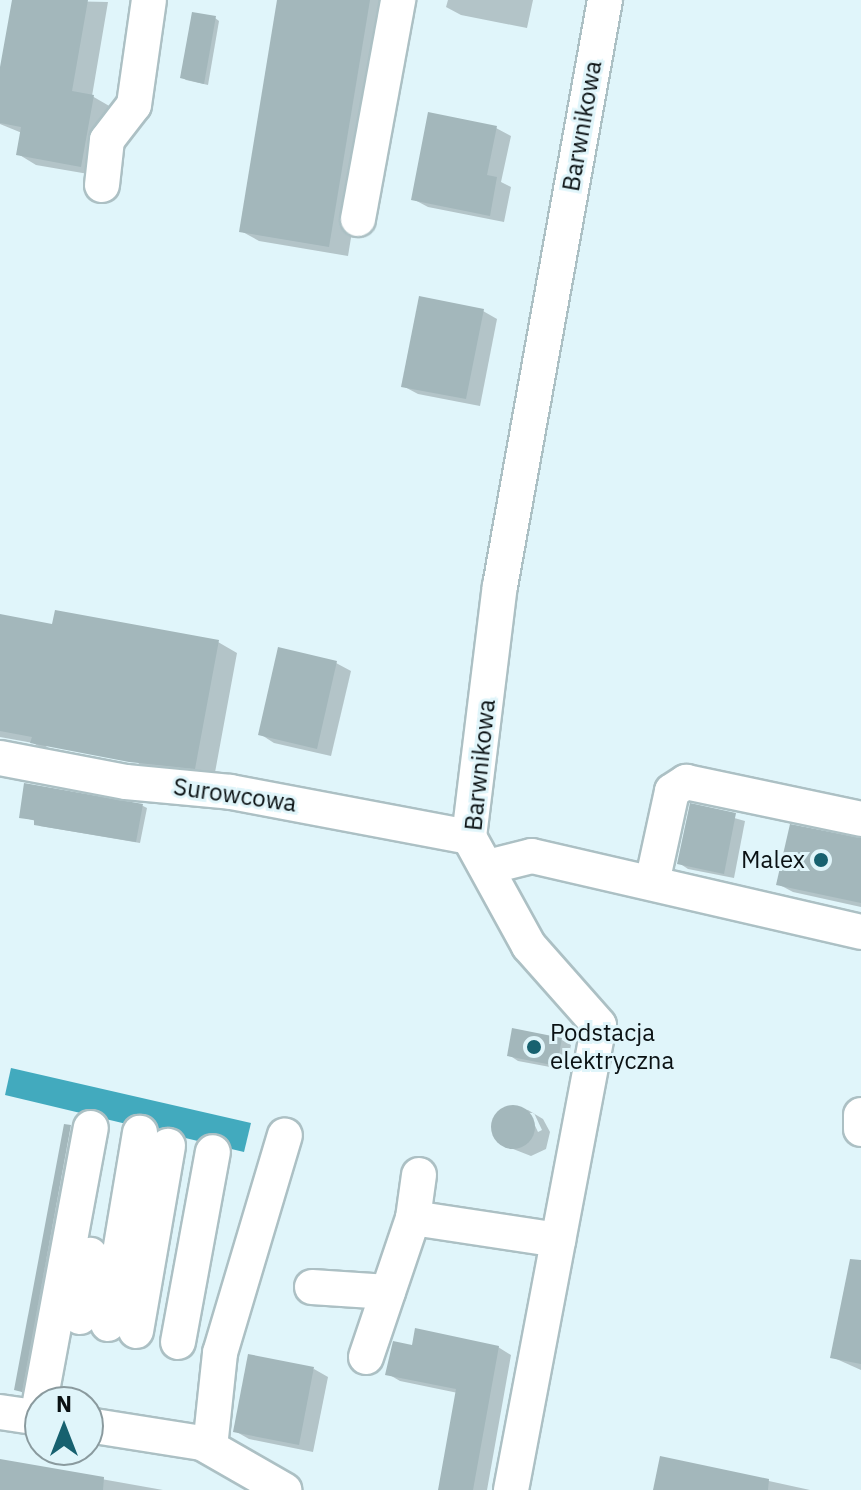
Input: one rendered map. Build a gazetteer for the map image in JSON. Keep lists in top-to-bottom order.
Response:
{
  "streets": {
    "lane": ["Barwnikowa", "Surowcowa"]
  },
  "crossings": [
    ["Barwnikowa", "Surowcowa"]
  ],
  "places": ["Malex", "Podstacja elektryczna"],
  "north": "top"
}
